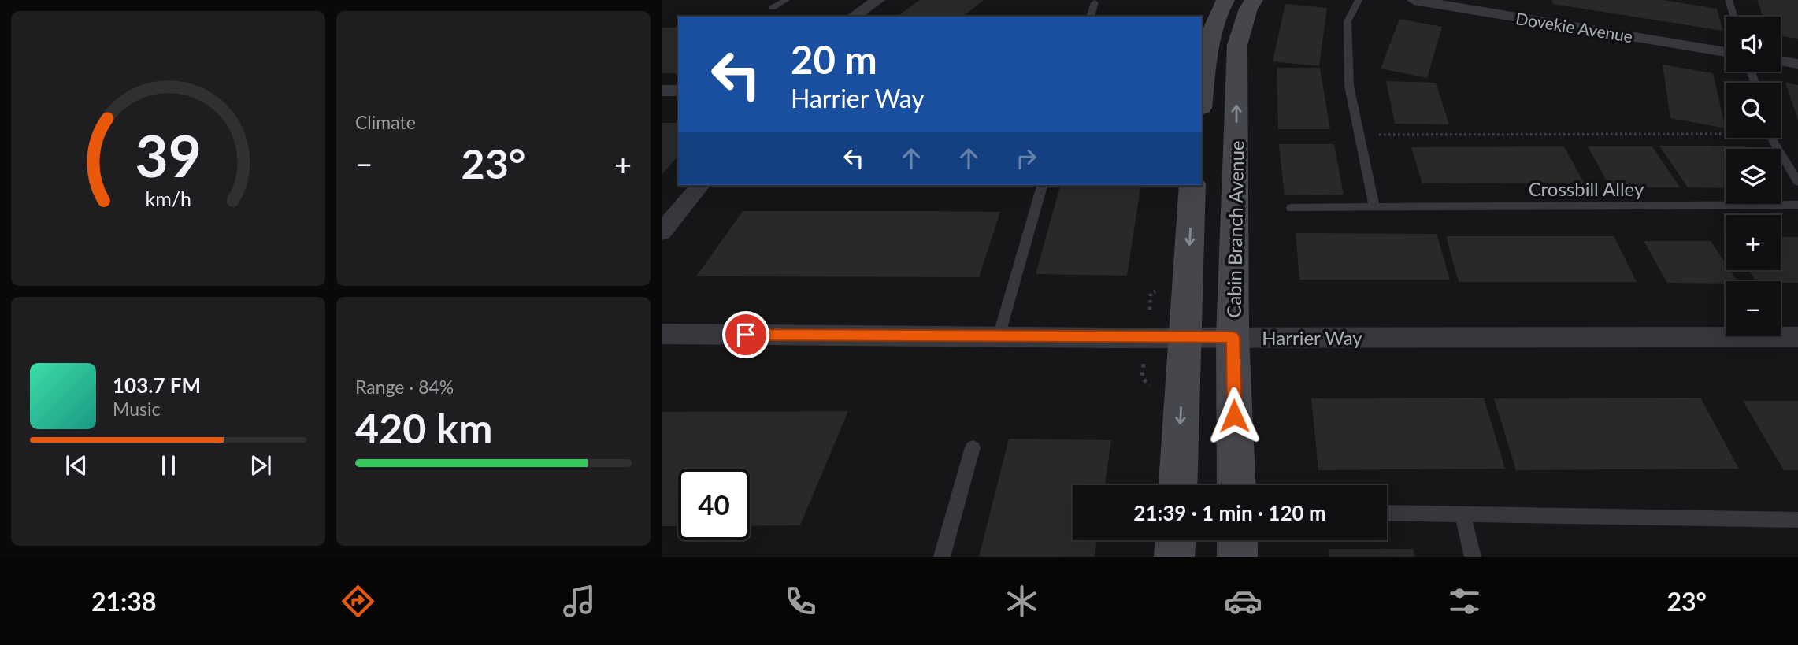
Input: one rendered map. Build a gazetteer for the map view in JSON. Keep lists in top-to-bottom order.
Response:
{
  "streets": {
    "street": ["Dovekie Avenue", "Cabin Branch Avenue", "Harrier Way"],
    "lane": ["Crossbill Alley"]
  },
  "crossings": [
    ["Cabin Branch Avenue", "Harrier Way"]
  ],
  "page": {
    "tile": [
      "Climate",
      ["Range · 84%", "420 km"]
    ],
    "map_buttons": ["+", "−"],
    "turn": ["20 m", "Harrier Way"],
    "heat": ["−", "23°", "+"],
    "song": ["103.7 FM", "Music"],
    "limit": "40",
    "trip": "21:39 · 1 min · 120 m",
    "tabs": ["21:38", "23°"],
    "gauge": ["39", "km/h"]
  }
}
